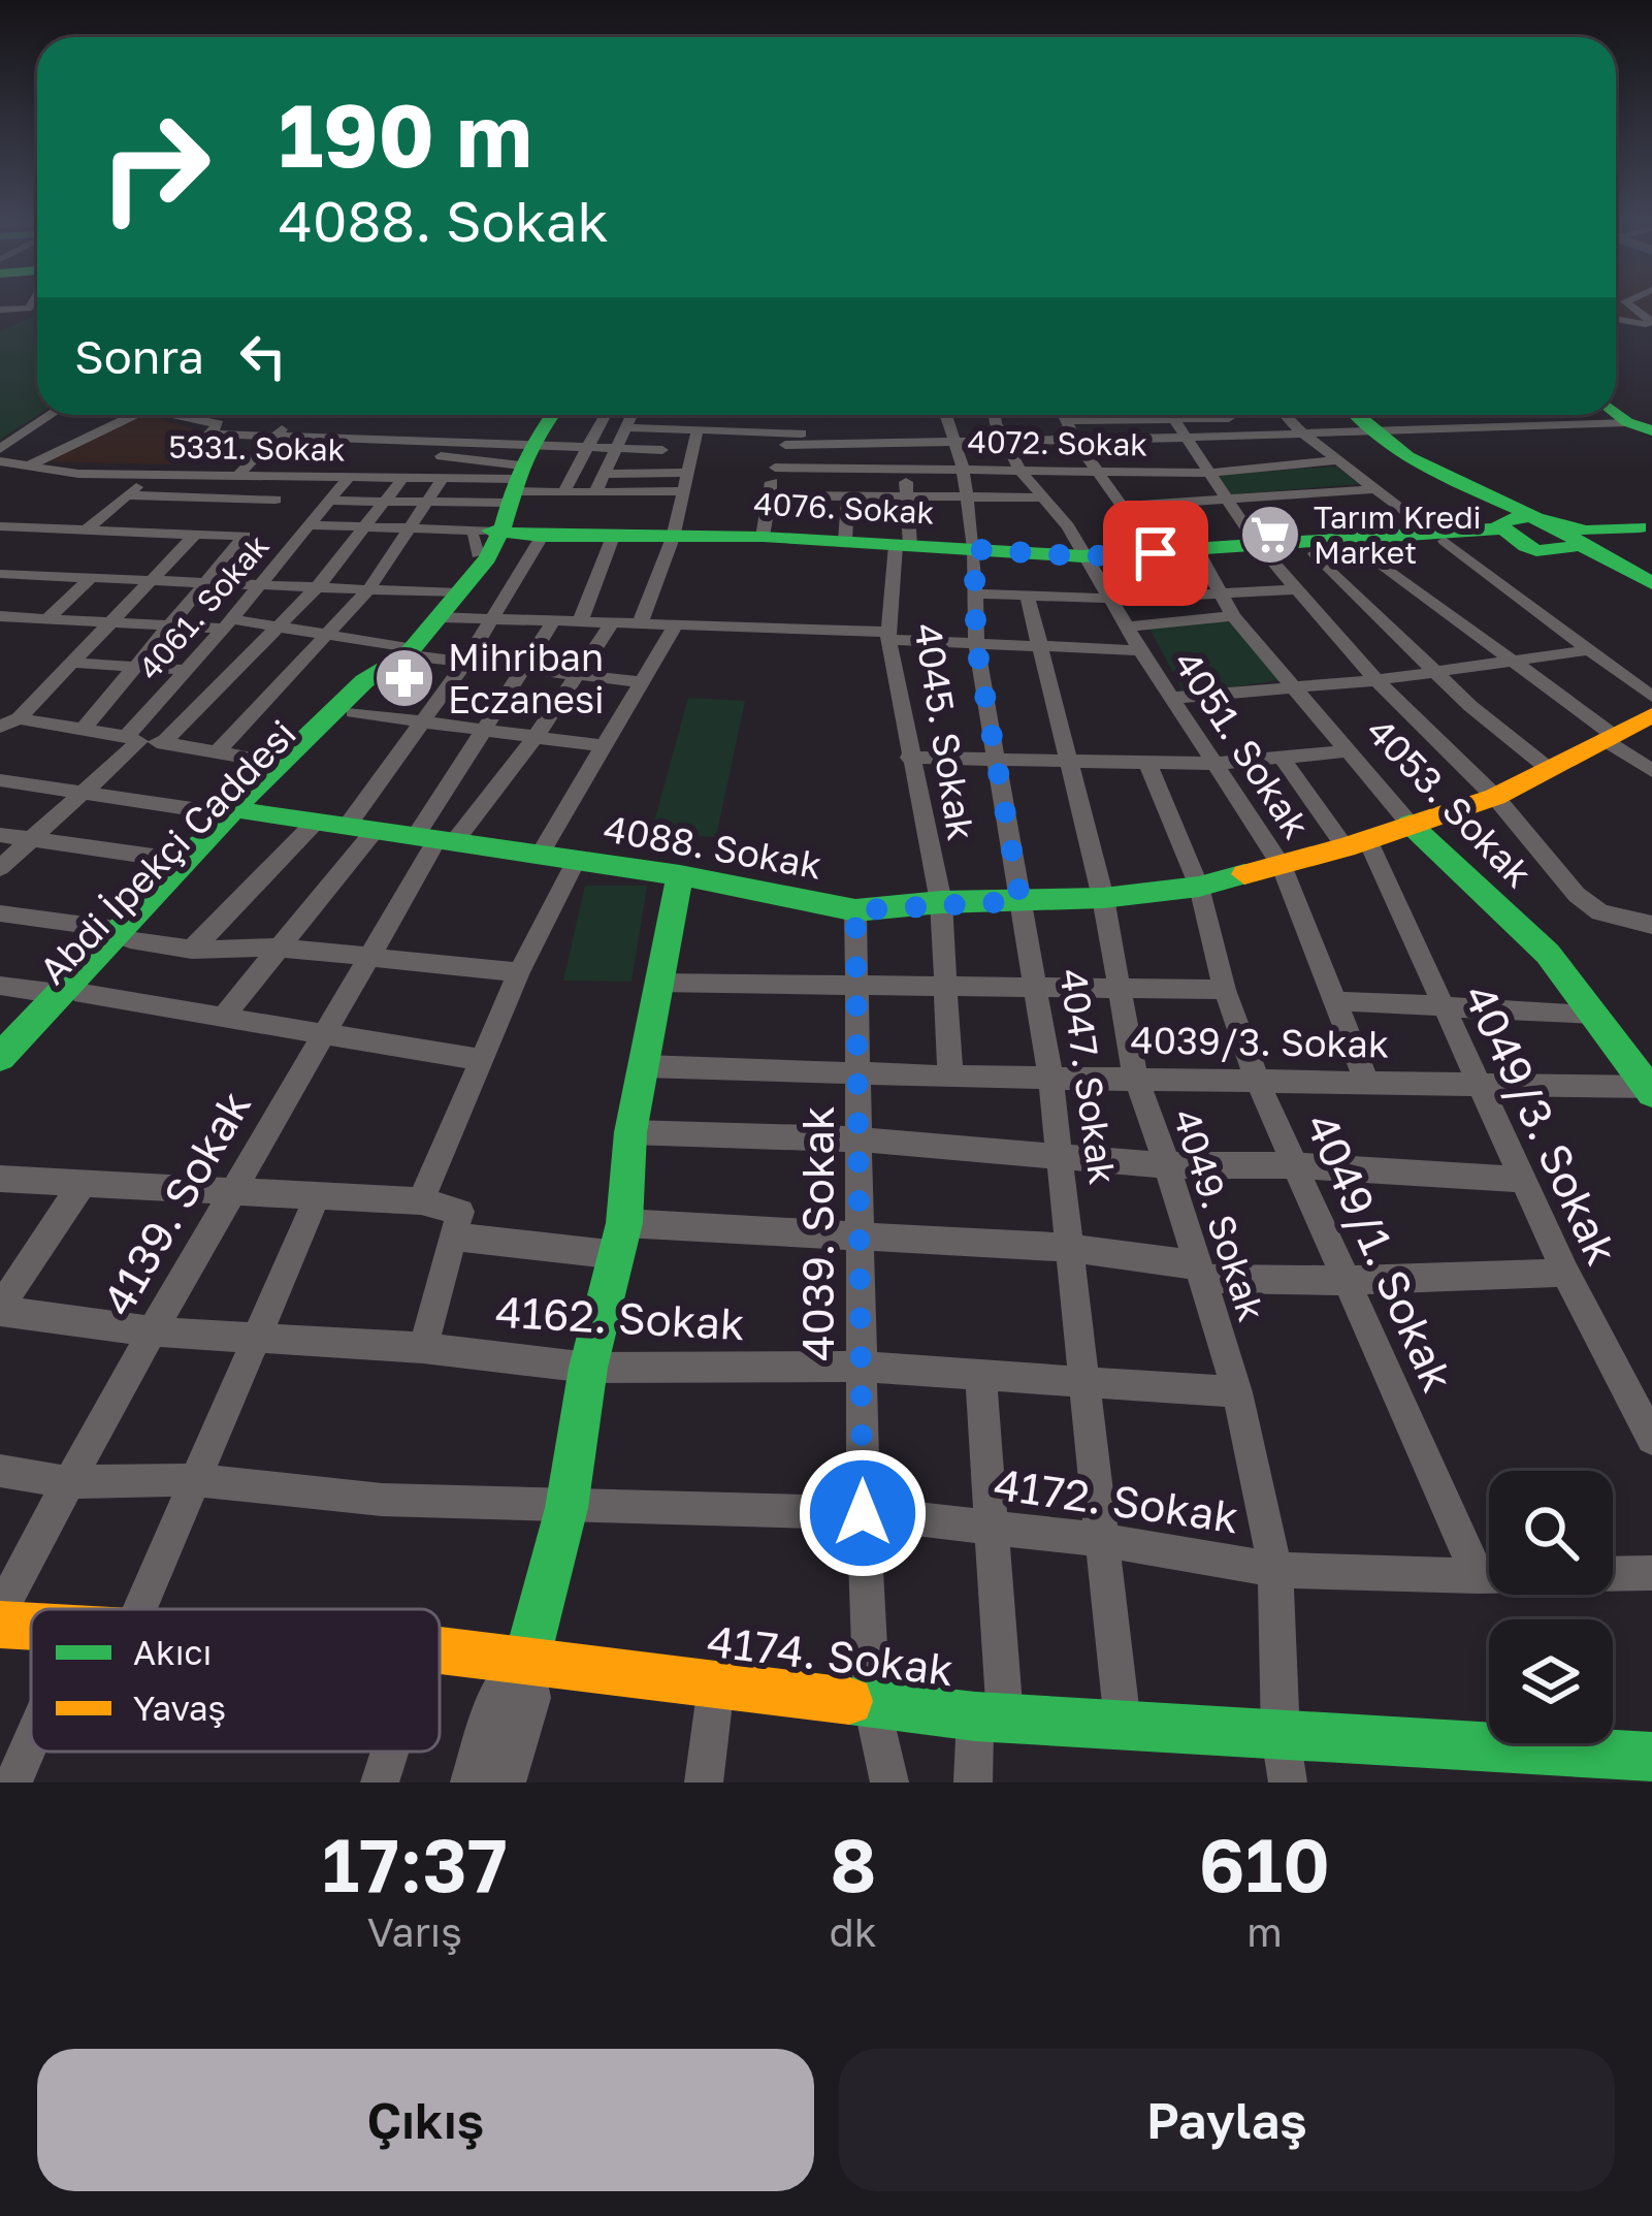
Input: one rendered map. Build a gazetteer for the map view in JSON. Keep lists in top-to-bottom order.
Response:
{
  "streets": {
    "main road": [
      "4076. Sokak",
      "4053. Sokak",
      "4088. Sokak",
      "Abdi İpekçi Caddesi",
      "4174. Sokak"
    ],
    "street": [
      "4072. Sokak",
      "5331. Sokak",
      "4061. Sokak",
      "4045. Sokak",
      "4051. Sokak",
      "4039/3. Sokak",
      "4047. Sokak",
      "4049/3. Sokak",
      "4139. Sokak",
      "4049. Sokak",
      "4039. Sokak",
      "4049/1. Sokak",
      "4162. Sokak",
      "4172. Sokak"
    ]
  },
  "crossings": [
    ["4072. Sokak", "4045. Sokak"],
    ["4072. Sokak", "4051. Sokak"],
    ["4072. Sokak", "4047. Sokak"],
    ["5331. Sokak", "4076. Sokak"],
    ["5331. Sokak", "4061. Sokak"],
    ["5331. Sokak", "Abdi İpekçi Caddesi"],
    ["4076. Sokak", "4061. Sokak"],
    ["4076. Sokak", "4045. Sokak"],
    ["4076. Sokak", "4051. Sokak"],
    ["4076. Sokak", "4053. Sokak"],
    ["4076. Sokak", "Abdi İpekçi Caddesi"],
    ["4076. Sokak", "4047. Sokak"],
    ["4061. Sokak", "Abdi İpekçi Caddesi"],
    ["4045. Sokak", "4088. Sokak"],
    ["4045. Sokak", "4039/3. Sokak"],
    ["4051. Sokak", "4088. Sokak"],
    ["4051. Sokak", "4039/3. Sokak"],
    ["4053. Sokak", "4088. Sokak"],
    ["4053. Sokak", "4039/3. Sokak"],
    ["4088. Sokak", "Abdi İpekçi Caddesi"],
    ["4088. Sokak", "4047. Sokak"],
    ["4088. Sokak", "4049/3. Sokak"],
    ["4088. Sokak", "4139. Sokak"],
    ["4088. Sokak", "4049. Sokak"],
    ["4088. Sokak", "4039. Sokak"],
    ["4088. Sokak", "4049/1. Sokak"],
    ["4039/3. Sokak", "4047. Sokak"],
    ["4039/3. Sokak", "4049/3. Sokak"],
    ["4039/3. Sokak", "4049. Sokak"],
    ["4039/3. Sokak", "4039. Sokak"],
    ["4039/3. Sokak", "4049/1. Sokak"],
    ["4047. Sokak", "4162. Sokak"],
    ["4047. Sokak", "4172. Sokak"],
    ["4047. Sokak", "4174. Sokak"],
    ["4139. Sokak", "4162. Sokak"],
    ["4139. Sokak", "4172. Sokak"],
    ["4049. Sokak", "4162. Sokak"],
    ["4049. Sokak", "4172. Sokak"],
    ["4049. Sokak", "4174. Sokak"],
    ["4039. Sokak", "4162. Sokak"],
    ["4039. Sokak", "4172. Sokak"],
    ["4039. Sokak", "4174. Sokak"],
    ["4049/1. Sokak", "4172. Sokak"]
  ],
  "places": {
    "supermarket": ["Tarım Kredi Market"],
    "pharmacy": ["Mihriban Eczanesi"]
  },
  "legend": ["Akıcı", "Yavaş"],
  "page": {
    "turn": ["190 m", "4088. Sokak"],
    "then": "Sonra",
    "eta": [
      "17:37",
      "Varış",
      "8",
      "dk",
      "610",
      "m"
    ],
    "buttons": ["Çıkış", "Paylaş"]
  }
}
